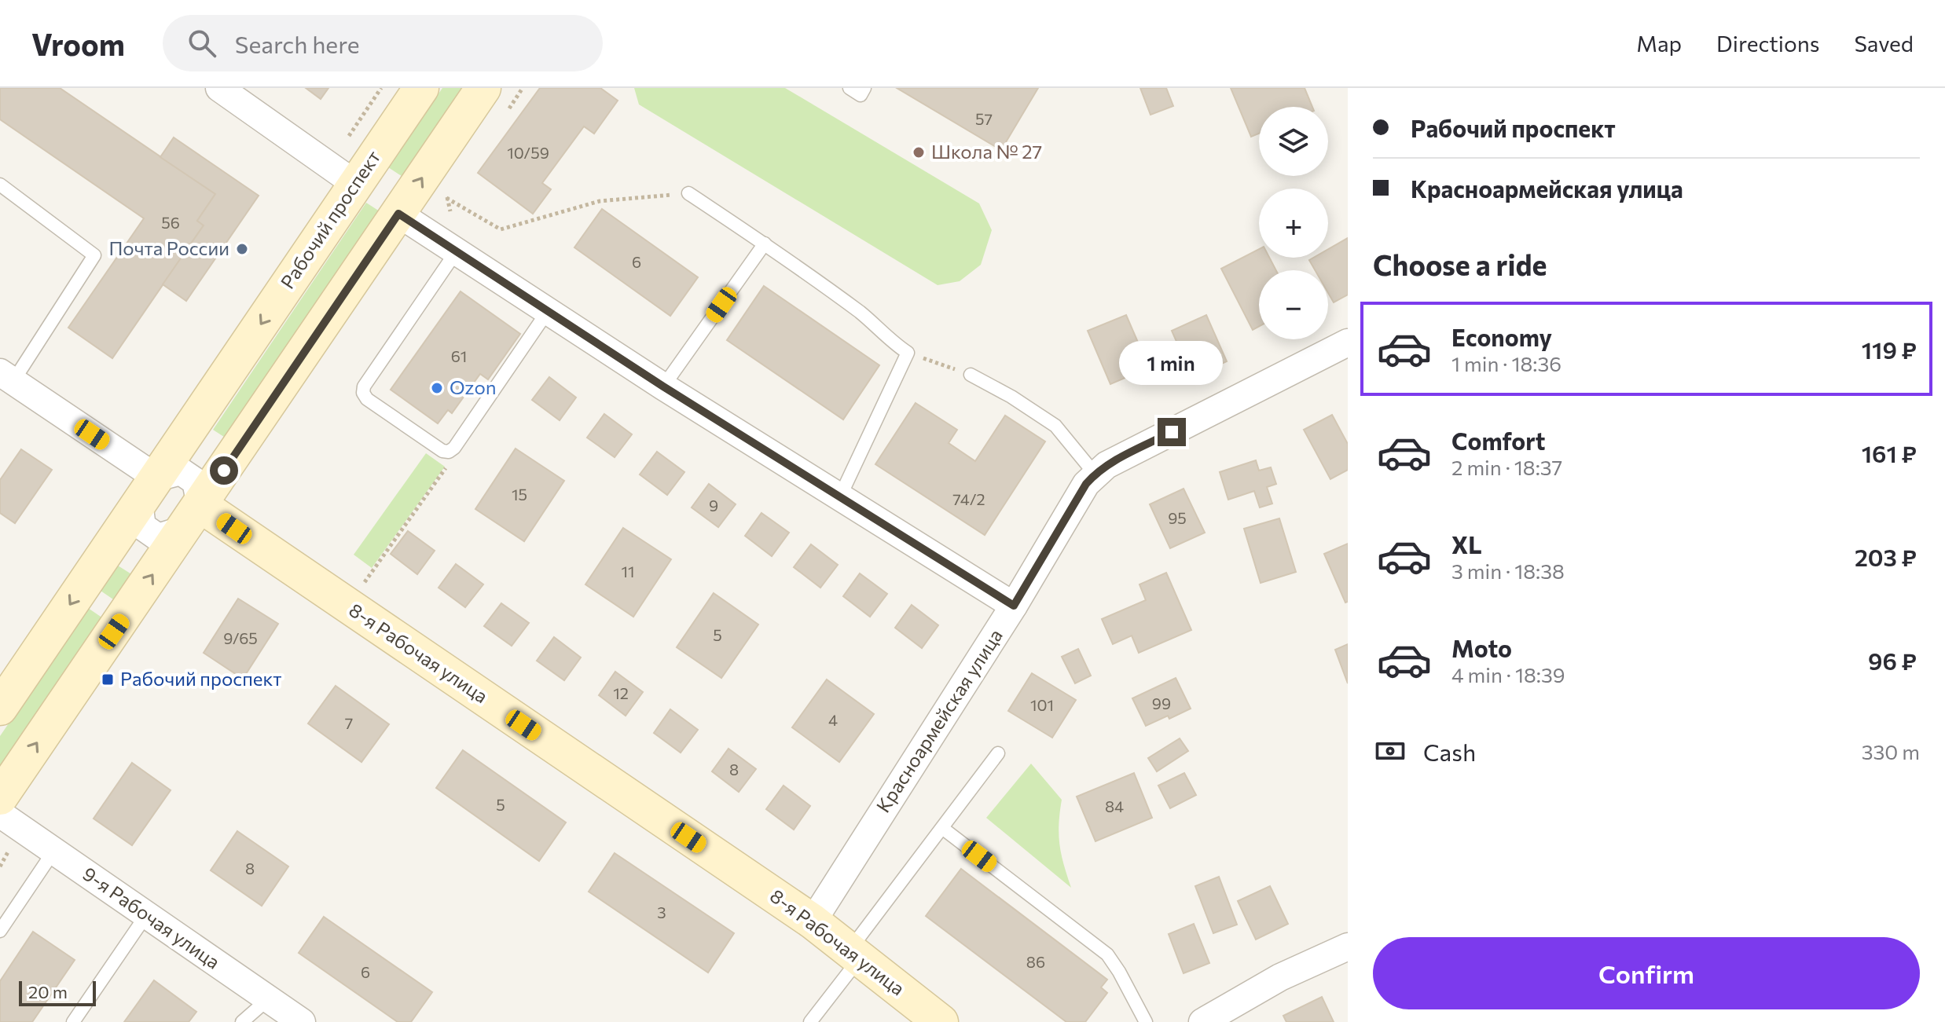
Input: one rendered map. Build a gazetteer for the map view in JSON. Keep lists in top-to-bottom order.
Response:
{
  "streets": {
    "street": [
      "Рабочий проспект",
      "8-я Рабочая улица",
      "Красноармейская улица",
      "9-я Рабочая улица"
    ]
  },
  "crossings": [
    ["8-я Рабочая улица", "Красноармейская улица"]
  ],
  "places": {
    "other": ["Школа № 27", "Почта России", "Ozon"],
    "transit": ["Рабочий проспект"]
  },
  "house_numbers": [
    "57",
    "10/59",
    "56",
    "6",
    "61",
    "15",
    "74/2",
    "9",
    "95",
    "11",
    "5",
    "9/65",
    "12",
    "99",
    "101",
    "4",
    "7",
    "8",
    "5",
    "84",
    "8",
    "3",
    "86",
    "6"
  ],
  "scale_bar": "20 m",
  "page": {
    "header": "Vroom",
    "search": "Search here",
    "nav": ["Map", "Directions", "Saved"],
    "banner": ["Рабочий проспект", "Красноармейская улица"],
    "map_buttons": ["+", "−"],
    "heading": "Choose a ride",
    "list": [
      {
        "name": "Economy",
        "note": "1 min · 18:36",
        "value": "119 ₽"
      },
      {
        "name": "Comfort",
        "note": "2 min · 18:37",
        "value": "161 ₽"
      },
      {
        "name": "XL",
        "note": "3 min · 18:38",
        "value": "203 ₽"
      },
      {
        "name": "Moto",
        "note": "4 min · 18:39",
        "value": "96 ₽"
      }
    ],
    "bubble": "1 min",
    "pay": ["Cash", "330 m"],
    "buttons": "Confirm",
    "scale": "20 m"
  }
}
